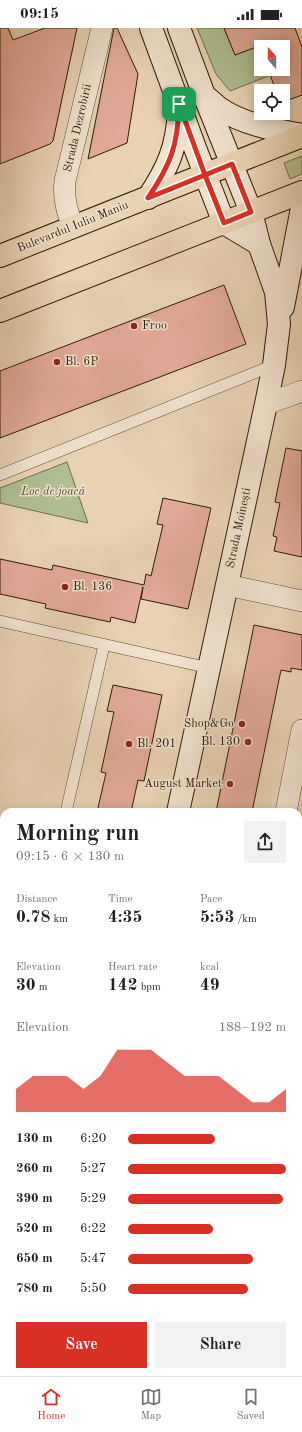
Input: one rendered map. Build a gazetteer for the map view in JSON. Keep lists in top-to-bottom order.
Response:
{
  "streets": {
    "main road": ["Bulevardul Iuliu Maniu", "Strada Moinești"],
    "street": ["Strada Dezrobirii"]
  },
  "crossings": [
    ["Strada Dezrobirii", "Bulevardul Iuliu Maniu"]
  ],
  "parks": ["Loc de joacă"],
  "places": [
    "Froo",
    "Bl. 6P",
    "Bl. 136",
    "Shop&Go",
    "Bl. 130",
    "Bl. 201",
    "August Market"
  ],
  "north": "top",
  "page": {
    "status": "09:15",
    "heading": ["Morning run", "09:15 · 6 × 130 m"],
    "stats": [
      ["Distance", "0.78 km"],
      ["Time", "4:35"],
      ["Pace", "5:53 /km"],
      ["Elevation", "30 m"],
      ["Heart rate", "142 bpm"],
      ["kcal", "49"]
    ],
    "chart": ["Elevation", "188–192 m"],
    "list": [
      {
        "name": "130 m",
        "note": "6:20"
      },
      {
        "name": "260 m",
        "note": "5:27"
      },
      {
        "name": "390 m",
        "note": "5:29"
      },
      {
        "name": "520 m",
        "note": "6:22"
      },
      {
        "name": "650 m",
        "note": "5:47"
      },
      {
        "name": "780 m",
        "note": "5:50"
      }
    ],
    "buttons": ["Save", "Share"],
    "tabs": ["Home", "Map", "Saved"]
  }
}
